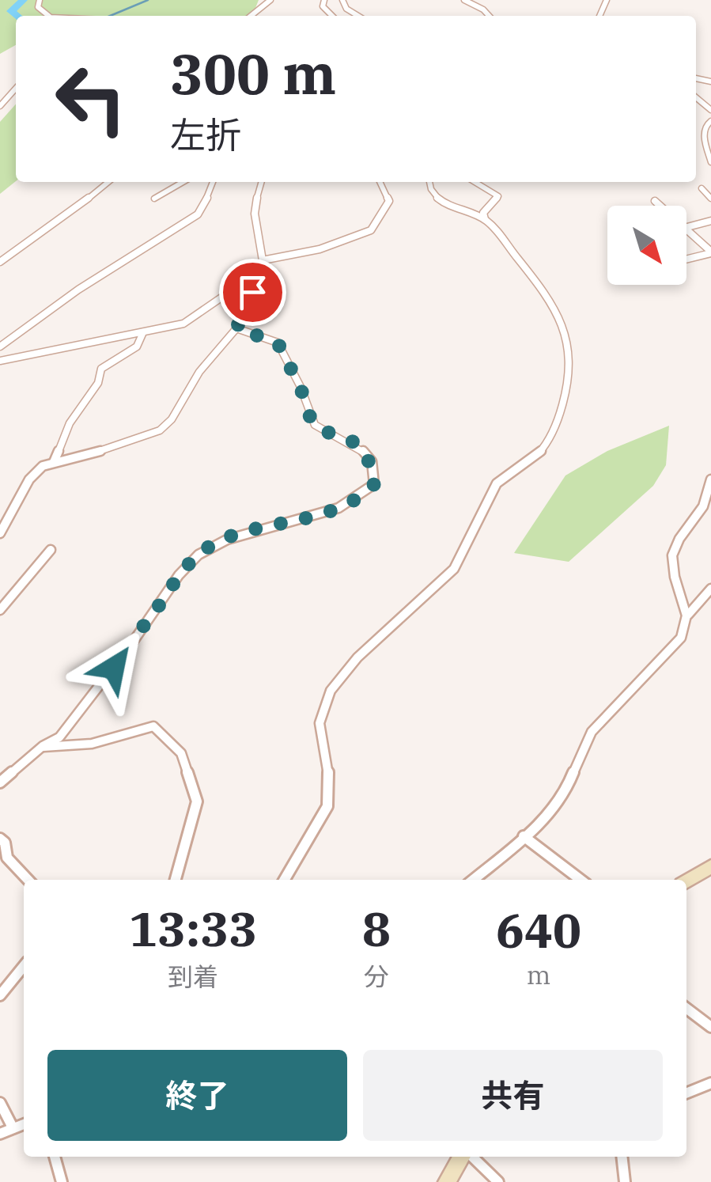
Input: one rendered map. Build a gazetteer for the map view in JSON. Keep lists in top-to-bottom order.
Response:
{
  "north": "bottom right",
  "page": {
    "turn": ["300 m", "左折"],
    "eta": [
      "13:33",
      "到着",
      "8",
      "分",
      "640",
      "m"
    ],
    "buttons": ["終了", "共有"]
  }
}
